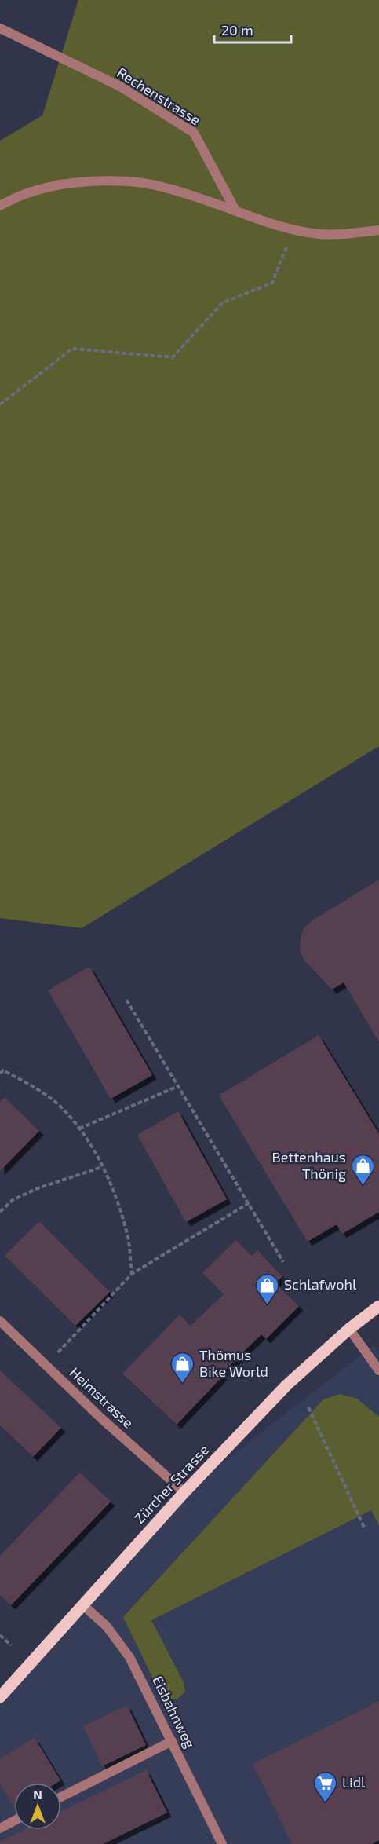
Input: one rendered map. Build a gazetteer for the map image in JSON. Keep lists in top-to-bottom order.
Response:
{
  "streets": {
    "main road": ["Zürcher Strasse"],
    "street": ["Rechenstrasse", "Heimstrasse", "Eisbahnweg"]
  },
  "crossings": [
    ["Heimstrasse", "Zürcher Strasse"],
    ["Zürcher Strasse", "Eisbahnweg"]
  ],
  "places": {
    "shop": ["Bettenhaus Thönig", "Schlafwohl", "Thömus Bike World"],
    "supermarket": ["Lidl"]
  },
  "scale_bar": "20 m",
  "north": "top"
}
